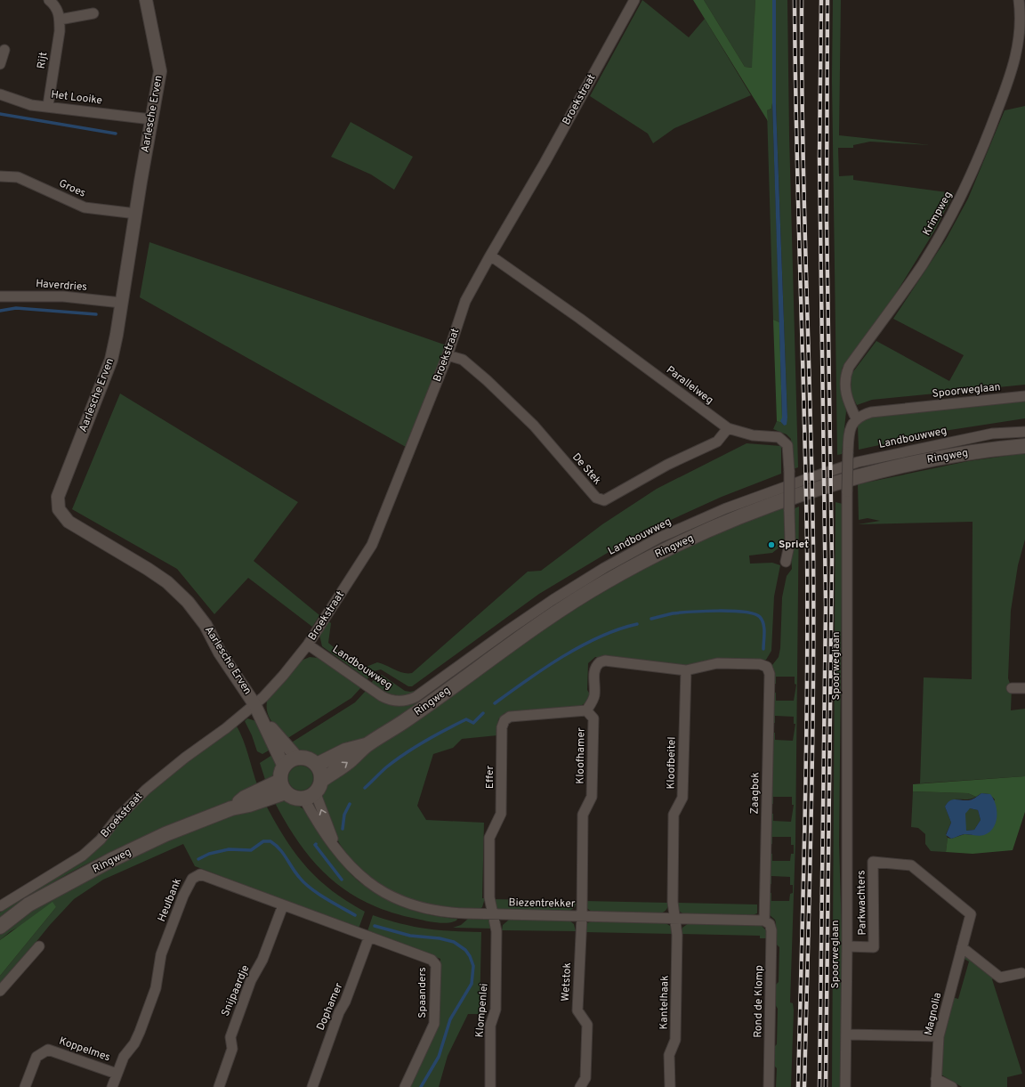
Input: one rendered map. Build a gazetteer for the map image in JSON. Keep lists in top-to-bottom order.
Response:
{
  "streets": {
    "main road": ["Ringweg"],
    "street": [
      "Rijt",
      "Het Looike",
      "Broekstraat",
      "Aarlesche Erven",
      "Groes",
      "Krimpweg",
      "Haverdries",
      "Parallelweg",
      "Spoorweglaan",
      "Landbouwweg",
      "De Stek",
      "Kloofhamer",
      "Kloofbeitel",
      "Effer",
      "Zaagbok",
      "Heulbank",
      "Parkwachters",
      "Biezentrekker",
      "Wetstok",
      "Snijpaardje",
      "Spaanders",
      "Rond de Klomp",
      "Kantelhaak",
      "Dophamer",
      "Klompenlei",
      "Magnolia",
      "Koppelmes"
    ]
  },
  "crossings": [
    ["Rijt", "Het Looike"],
    ["Het Looike", "Aarlesche Erven"],
    ["Broekstraat", "Aarlesche Erven"],
    ["Broekstraat", "Parallelweg"],
    ["Broekstraat", "Landbouwweg"],
    ["Broekstraat", "De Stek"],
    ["Aarlesche Erven", "Groes"],
    ["Aarlesche Erven", "Haverdries"],
    ["Krimpweg", "Spoorweglaan"],
    ["Parallelweg", "De Stek"],
    ["Spoorweglaan", "Parkwachters"],
    ["Ringweg", "Biezentrekker"],
    ["Kloofhamer", "Effer"],
    ["Kloofhamer", "Biezentrekker"],
    ["Kloofhamer", "Wetstok"],
    ["Kloofbeitel", "Zaagbok"],
    ["Kloofbeitel", "Biezentrekker"],
    ["Kloofbeitel", "Kantelhaak"],
    ["Effer", "Biezentrekker"],
    ["Effer", "Klompenlei"],
    ["Zaagbok", "Biezentrekker"],
    ["Zaagbok", "Rond de Klomp"],
    ["Heulbank", "Snijpaardje"],
    ["Heulbank", "Spaanders"],
    ["Heulbank", "Dophamer"],
    ["Heulbank", "Koppelmes"],
    ["Parkwachters", "Magnolia"],
    ["Biezentrekker", "Wetstok"],
    ["Biezentrekker", "Rond de Klomp"],
    ["Biezentrekker", "Kantelhaak"],
    ["Biezentrekker", "Klompenlei"],
    ["Spaanders", "Dophamer"]
  ],
  "places": ["Spriet"]
}
